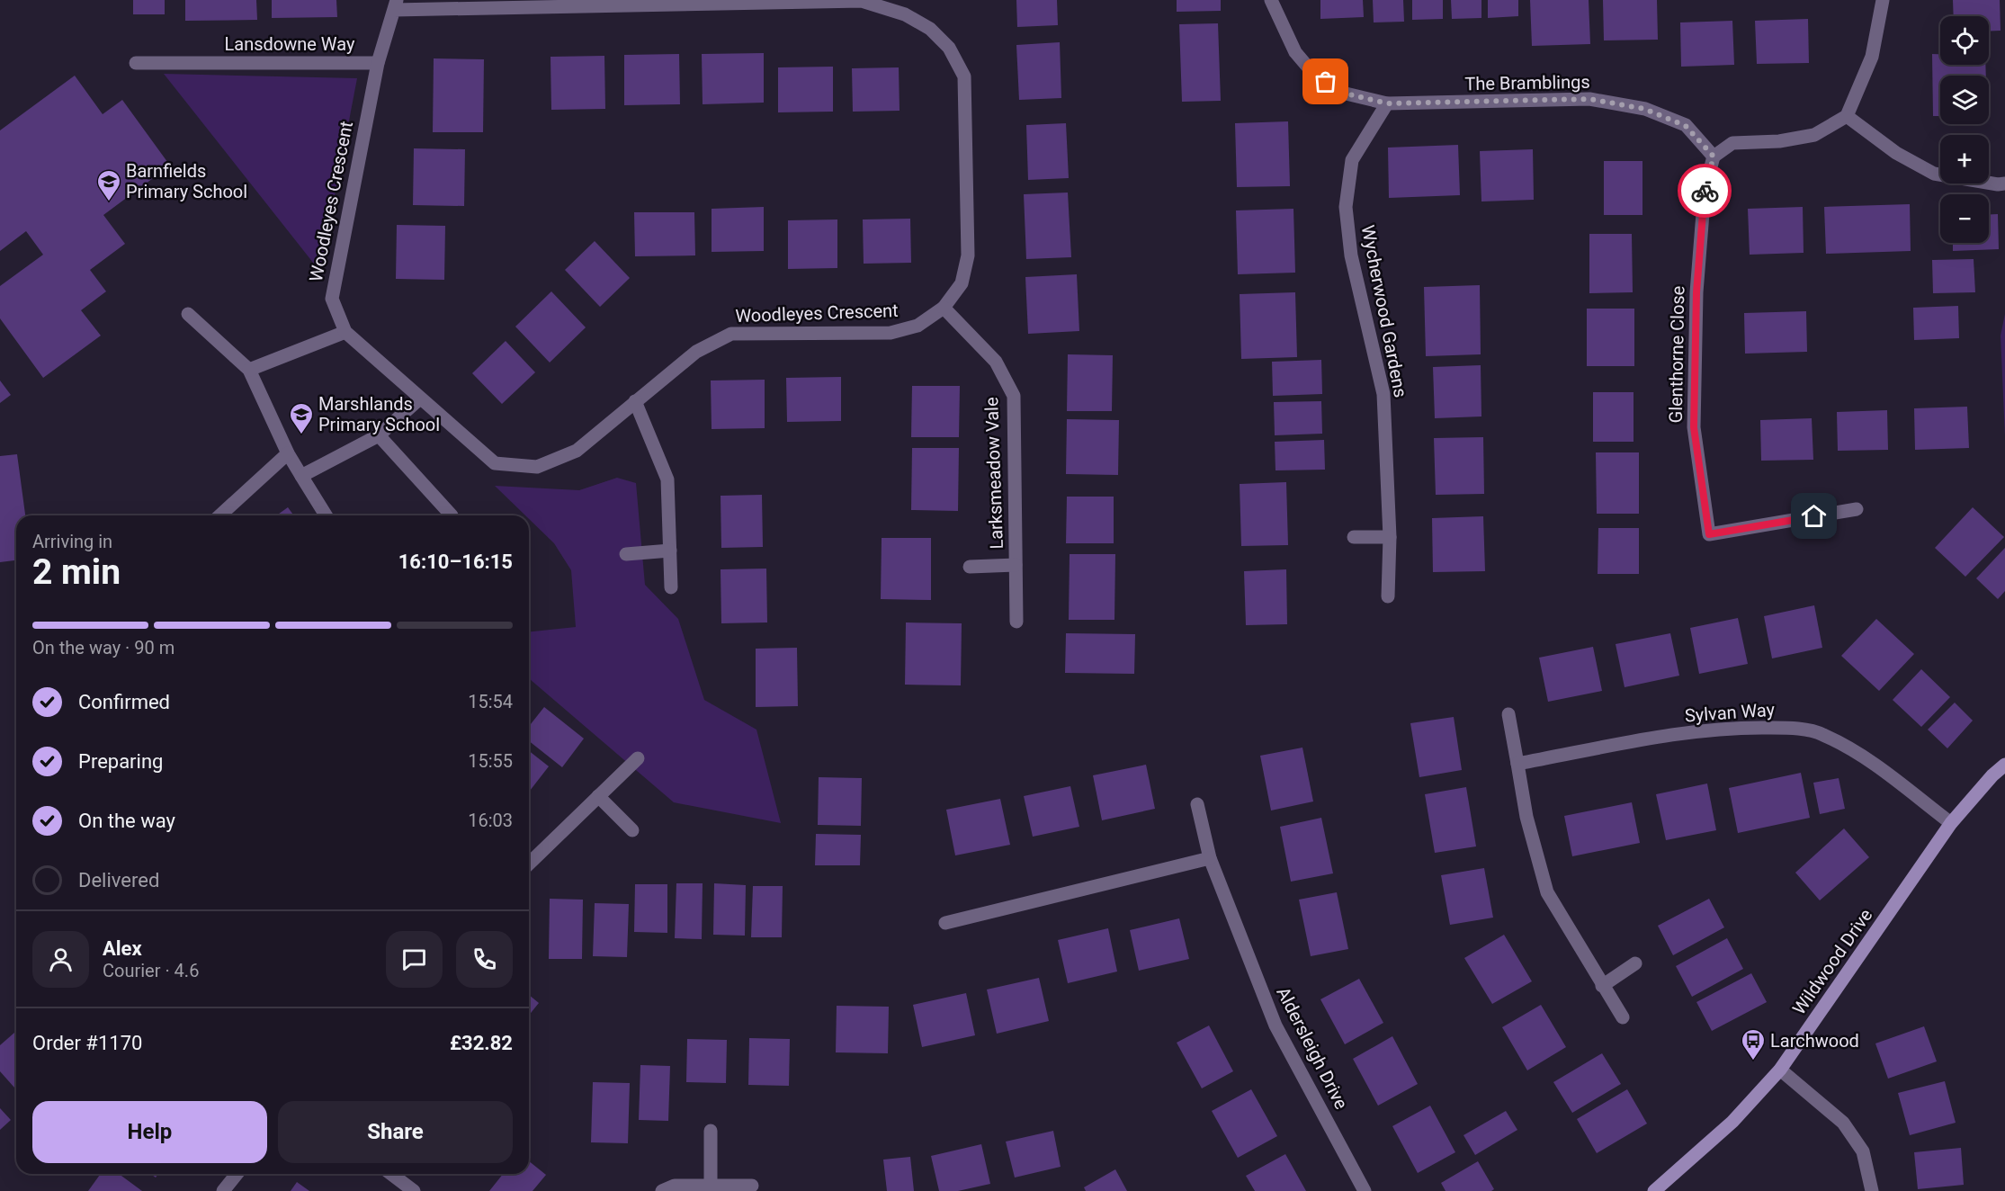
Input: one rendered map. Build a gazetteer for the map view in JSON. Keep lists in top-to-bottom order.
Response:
{
  "streets": {
    "street": [
      "Lansdowne Way",
      "The Bramblings",
      "Woodleyes Crescent",
      "Wycherwood Gardens",
      "Glenthorne Close",
      "Larksmeadow Vale",
      "Sylvan Way",
      "Wildwood Drive",
      "Aldersleigh Drive"
    ]
  },
  "crossings": [
    ["Lansdowne Way", "Woodleyes Crescent"],
    ["The Bramblings", "Wycherwood Gardens"],
    ["The Bramblings", "Glenthorne Close"],
    ["Woodleyes Crescent", "Larksmeadow Vale"],
    ["Sylvan Way", "Wildwood Drive"]
  ],
  "places": {
    "school or university": ["Barnfields Primary School", "Marshlands Primary School"],
    "bus stop": ["Larchwood"]
  },
  "page": {
    "map_buttons": ["+", "−"],
    "heading": ["2 min", "Arriving in", "16:10–16:15"],
    "panel": [
      "Alex",
      "Courier · 4.6",
      "Order #1170",
      "£32.82"
    ],
    "bar": "On the way · 90 m",
    "list": [
      ["Confirmed", "15:54"],
      ["Preparing", "15:55"],
      ["On the way", "16:03"],
      "Delivered"
    ],
    "buttons": ["Help", "Share"]
  }
}
